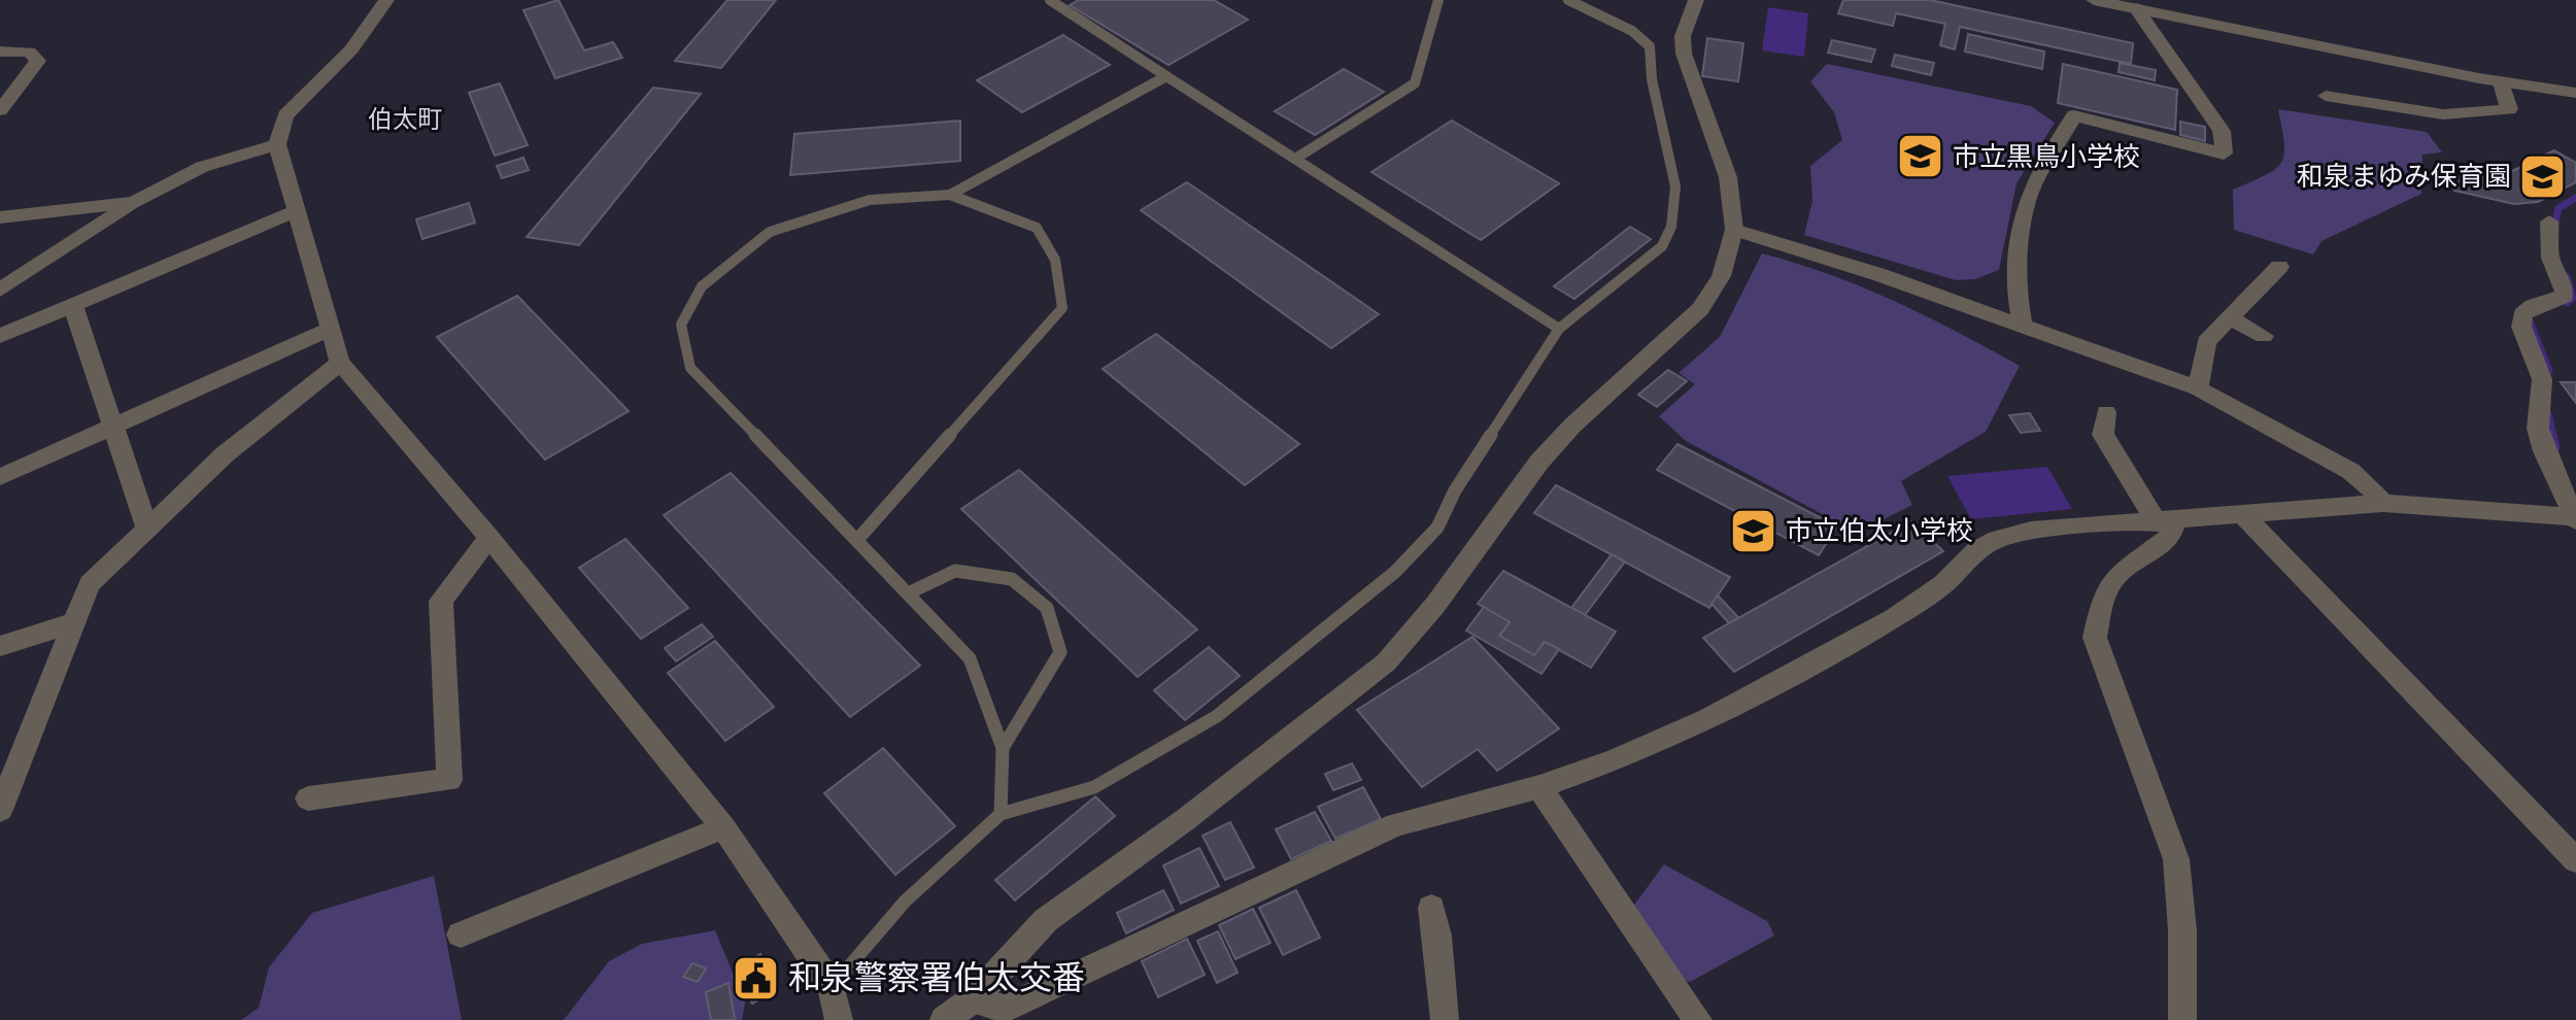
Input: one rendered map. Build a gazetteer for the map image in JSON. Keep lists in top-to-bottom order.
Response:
{
  "districts": ["伯太町"],
  "places": {
    "school or university": ["市立黒鳥小学校", "和泉まゆみ保育園", "市立伯太小学校"],
    "public building": ["和泉警察署伯太交番"]
  }
}
